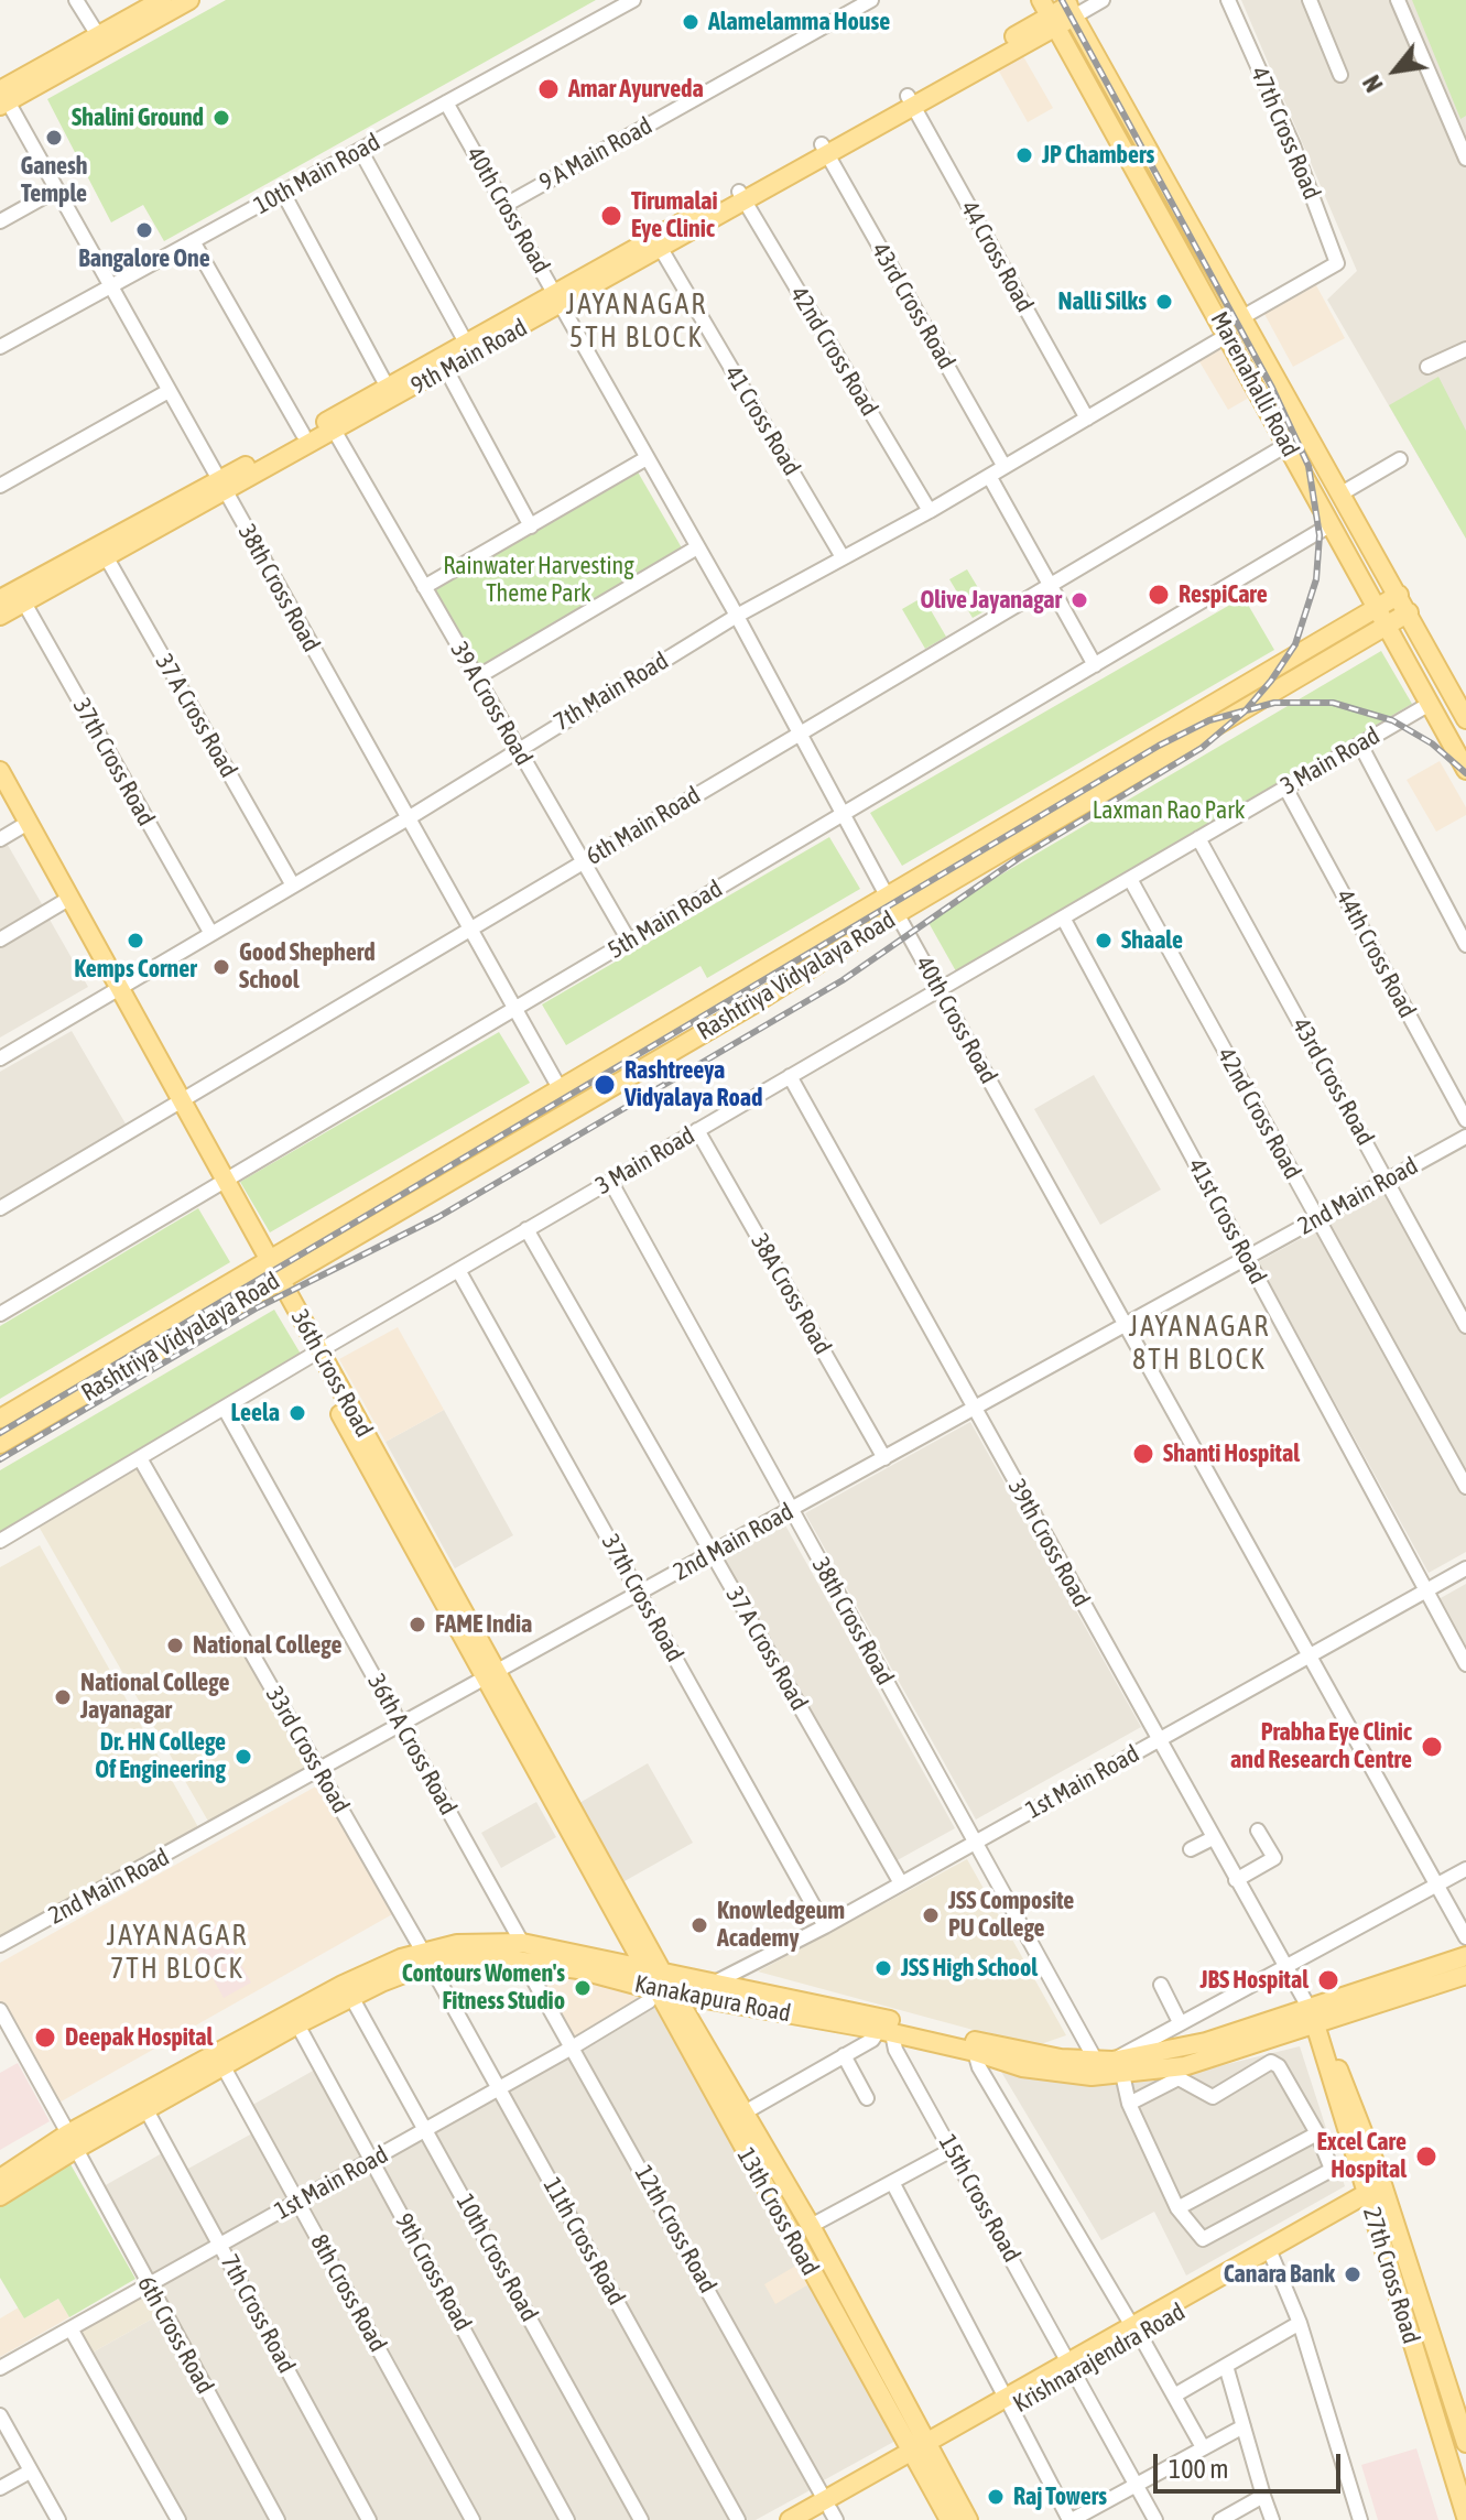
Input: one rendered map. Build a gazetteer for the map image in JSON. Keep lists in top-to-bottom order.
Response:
{
  "streets": {
    "main road": [
      "9th Main Road",
      "Marenahalli Road",
      "Rashtriya Vidyalaya Road",
      "36th Cross Road",
      "Kanakapura Road",
      "13th Cross Road",
      "27th Cross Road",
      "Krishnarajendra Road"
    ],
    "street": [
      "47th Cross Road",
      "9 A Main Road",
      "10th Main Road",
      "40th Cross Road",
      "44 Cross Road",
      "43rd Cross Road",
      "42nd Cross Road",
      "41 Cross Road",
      "38th Cross Road",
      "7th Main Road",
      "39 A Cross Road",
      "37 A Cross Road",
      "3 Main Road",
      "37th Cross Road",
      "6th Main Road",
      "5th Main Road",
      "44th Cross Road",
      "2nd Main Road",
      "41st Cross Road",
      "38A Cross Road",
      "39th Cross Road",
      "36th A Cross Road",
      "33rd Cross Road",
      "1st Main Road",
      "15th Cross Road",
      "12th Cross Road",
      "11th Cross Road",
      "10th Cross Road",
      "9th Cross Road",
      "8th Cross Road",
      "7th Cross Road",
      "6th Cross Road"
    ]
  },
  "crossings": [
    ["47th Cross Road", "Marenahalli Road"],
    ["9 A Main Road", "40th Cross Road"],
    ["10th Main Road", "40th Cross Road"],
    ["10th Main Road", "38th Cross Road"],
    ["40th Cross Road", "9th Main Road"],
    ["40th Cross Road", "7th Main Road"],
    ["40th Cross Road", "3 Main Road"],
    ["40th Cross Road", "6th Main Road"],
    ["40th Cross Road", "5th Main Road"],
    ["40th Cross Road", "Rashtriya Vidyalaya Road"],
    ["40th Cross Road", "2nd Main Road"],
    ["40th Cross Road", "1st Main Road"],
    ["44 Cross Road", "9th Main Road"],
    ["44 Cross Road", "7th Main Road"],
    ["43rd Cross Road", "9th Main Road"],
    ["43rd Cross Road", "7th Main Road"],
    ["43rd Cross Road", "3 Main Road"],
    ["43rd Cross Road", "2nd Main Road"],
    ["42nd Cross Road", "9th Main Road"],
    ["42nd Cross Road", "7th Main Road"],
    ["42nd Cross Road", "3 Main Road"],
    ["42nd Cross Road", "2nd Main Road"],
    ["9th Main Road", "Marenahalli Road"],
    ["9th Main Road", "41 Cross Road"],
    ["9th Main Road", "38th Cross Road"],
    ["9th Main Road", "39 A Cross Road"],
    ["9th Main Road", "37 A Cross Road"],
    ["9th Main Road", "37th Cross Road"],
    ["Marenahalli Road", "7th Main Road"],
    ["Marenahalli Road", "3 Main Road"],
    ["Marenahalli Road", "6th Main Road"],
    ["Marenahalli Road", "5th Main Road"],
    ["Marenahalli Road", "Rashtriya Vidyalaya Road"],
    ["41 Cross Road", "7th Main Road"],
    ["38th Cross Road", "7th Main Road"],
    ["38th Cross Road", "3 Main Road"],
    ["38th Cross Road", "6th Main Road"],
    ["38th Cross Road", "5th Main Road"],
    ["38th Cross Road", "Rashtriya Vidyalaya Road"],
    ["38th Cross Road", "2nd Main Road"],
    ["38th Cross Road", "1st Main Road"],
    ["38th Cross Road", "Kanakapura Road"],
    ["7th Main Road", "39 A Cross Road"],
    ["7th Main Road", "37 A Cross Road"],
    ["7th Main Road", "37th Cross Road"],
    ["7th Main Road", "36th Cross Road"],
    ["39 A Cross Road", "6th Main Road"],
    ["39 A Cross Road", "5th Main Road"],
    ["37 A Cross Road", "3 Main Road"],
    ["37 A Cross Road", "2nd Main Road"],
    ["37 A Cross Road", "1st Main Road"],
    ["3 Main Road", "37th Cross Road"],
    ["3 Main Road", "44th Cross Road"],
    ["3 Main Road", "41st Cross Road"],
    ["3 Main Road", "38A Cross Road"],
    ["3 Main Road", "36th Cross Road"],
    ["3 Main Road", "39th Cross Road"],
    ["3 Main Road", "36th A Cross Road"],
    ["3 Main Road", "33rd Cross Road"],
    ["37th Cross Road", "2nd Main Road"],
    ["37th Cross Road", "1st Main Road"],
    ["6th Main Road", "36th Cross Road"],
    ["5th Main Road", "36th Cross Road"],
    ["Rashtriya Vidyalaya Road", "36th Cross Road"],
    ["2nd Main Road", "41st Cross Road"],
    ["2nd Main Road", "38A Cross Road"],
    ["2nd Main Road", "36th Cross Road"],
    ["2nd Main Road", "39th Cross Road"],
    ["2nd Main Road", "36th A Cross Road"],
    ["2nd Main Road", "33rd Cross Road"],
    ["41st Cross Road", "1st Main Road"],
    ["36th Cross Road", "1st Main Road"],
    ["36th Cross Road", "Kanakapura Road"],
    ["36th Cross Road", "13th Cross Road"],
    ["39th Cross Road", "1st Main Road"],
    ["39th Cross Road", "Kanakapura Road"],
    ["39th Cross Road", "27th Cross Road"],
    ["36th A Cross Road", "Kanakapura Road"],
    ["36th A Cross Road", "12th Cross Road"],
    ["33rd Cross Road", "Kanakapura Road"],
    ["33rd Cross Road", "11th Cross Road"],
    ["1st Main Road", "Kanakapura Road"],
    ["1st Main Road", "13th Cross Road"],
    ["1st Main Road", "12th Cross Road"],
    ["1st Main Road", "11th Cross Road"],
    ["1st Main Road", "10th Cross Road"],
    ["1st Main Road", "9th Cross Road"],
    ["1st Main Road", "8th Cross Road"],
    ["1st Main Road", "7th Cross Road"],
    ["1st Main Road", "6th Cross Road"],
    ["Kanakapura Road", "15th Cross Road"],
    ["Kanakapura Road", "13th Cross Road"],
    ["Kanakapura Road", "12th Cross Road"],
    ["Kanakapura Road", "11th Cross Road"],
    ["Kanakapura Road", "10th Cross Road"],
    ["Kanakapura Road", "9th Cross Road"],
    ["Kanakapura Road", "27th Cross Road"],
    ["Kanakapura Road", "8th Cross Road"],
    ["Kanakapura Road", "7th Cross Road"],
    ["Kanakapura Road", "6th Cross Road"],
    ["15th Cross Road", "Krishnarajendra Road"],
    ["13th Cross Road", "Krishnarajendra Road"],
    ["12th Cross Road", "Krishnarajendra Road"],
    ["27th Cross Road", "Krishnarajendra Road"]
  ],
  "districts": ["JAYANAGAR 5TH BLOCK", "JAYANAGAR 8TH BLOCK", "JAYANAGAR 7TH BLOCK"],
  "parks": ["Rainwater Harvesting Theme Park", "Laxman Rao Park"],
  "places": [
    "Alamelamma House",
    "Amar Ayurveda",
    "Shalini Ground",
    "Ganesh Temple",
    "JP Chambers",
    "Tirumalai Eye Clinic",
    "Bangalore One",
    "Nalli Silks",
    "RespiCare",
    "Olive Jayanagar",
    "Kemps Corner",
    "Shaale",
    "Good Shepherd School",
    "Rashtreeya Vidyalaya Road",
    "Leela",
    "Shanti Hospital",
    "FAME India",
    "National College",
    "National College Jayanagar",
    "Prabha Eye Clinic and Research Centre",
    "Dr. HN College Of Engineering",
    "JSS Composite PU College",
    "Knowledgeum Academy",
    "JSS High School",
    "JBS Hospital",
    "Contours Women's Fitness Studio",
    "Deepak Hospital",
    "Excel Care Hospital",
    "Canara Bank",
    "Raj Towers"
  ],
  "scale_bar": "100 m",
  "north": "bottom left"
}
